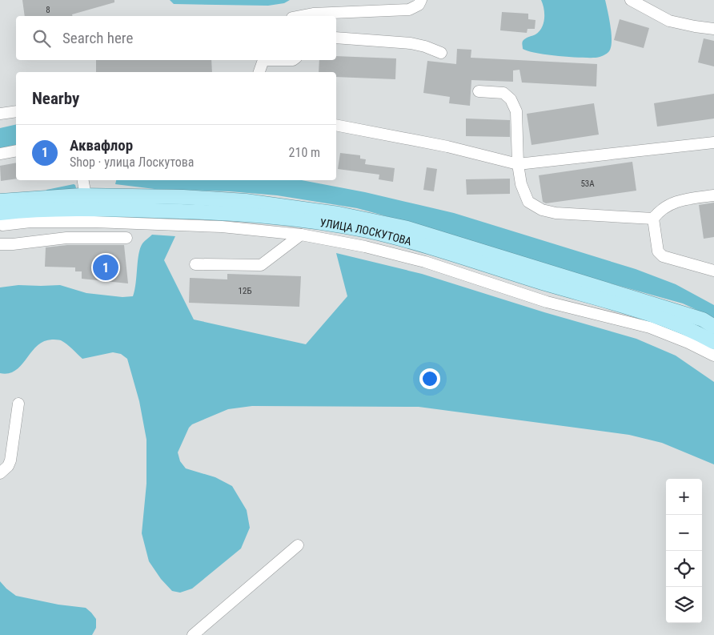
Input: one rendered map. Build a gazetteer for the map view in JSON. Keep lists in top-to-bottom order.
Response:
{
  "streets": {
    "main road": ["УЛИЦА ЛОСКУТОВА"]
  },
  "house_numbers": ["8", "53А", "12Б"],
  "page": {
    "search": "Search here",
    "heading": "Nearby",
    "list": [
      {
        "mark": "1",
        "name": "Аквафлор",
        "note": "Shop · улица Лоскутова",
        "value": "210 m"
      }
    ],
    "pins": "1",
    "map_buttons": ["+", "−"]
  }
}
